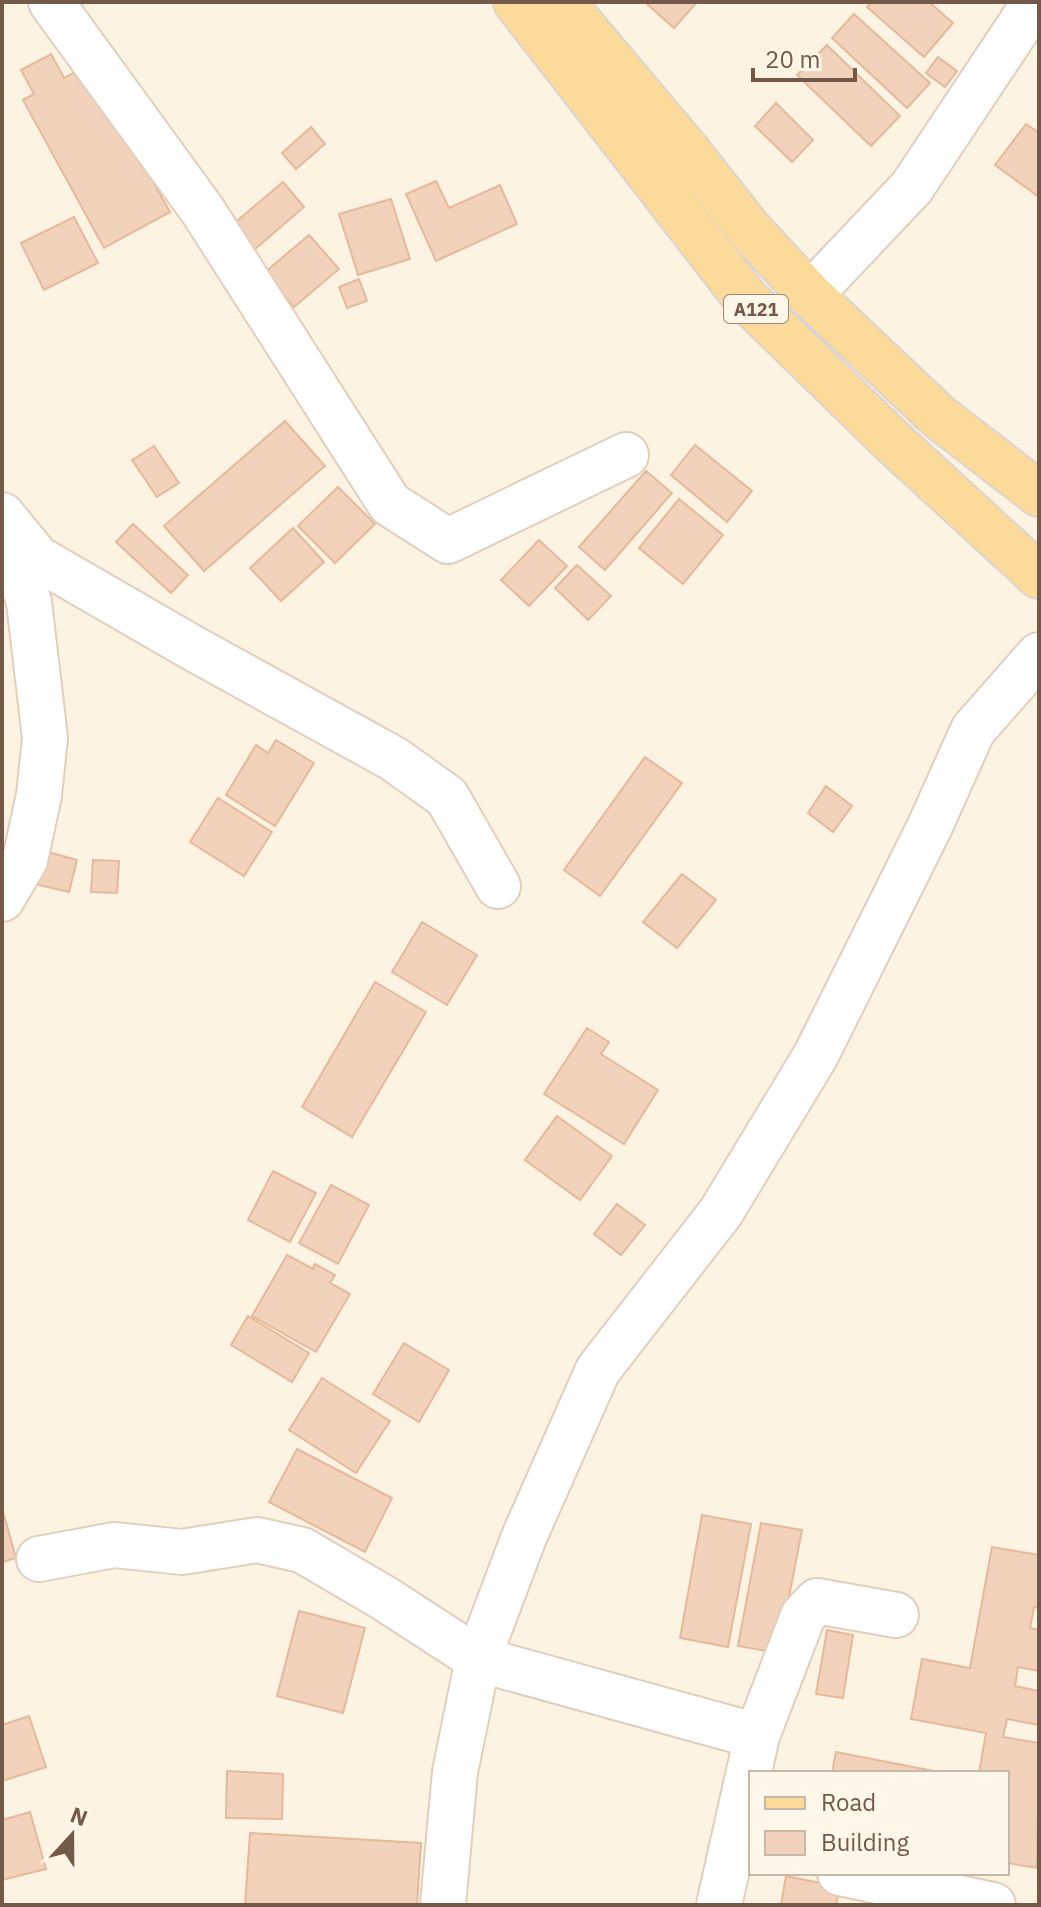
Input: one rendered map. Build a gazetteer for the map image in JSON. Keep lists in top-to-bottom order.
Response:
{
  "streets": {
    "main road": ["A121"]
  },
  "legend": ["Road", "Building"],
  "scale_bar": "20 m",
  "north": "top"
}
